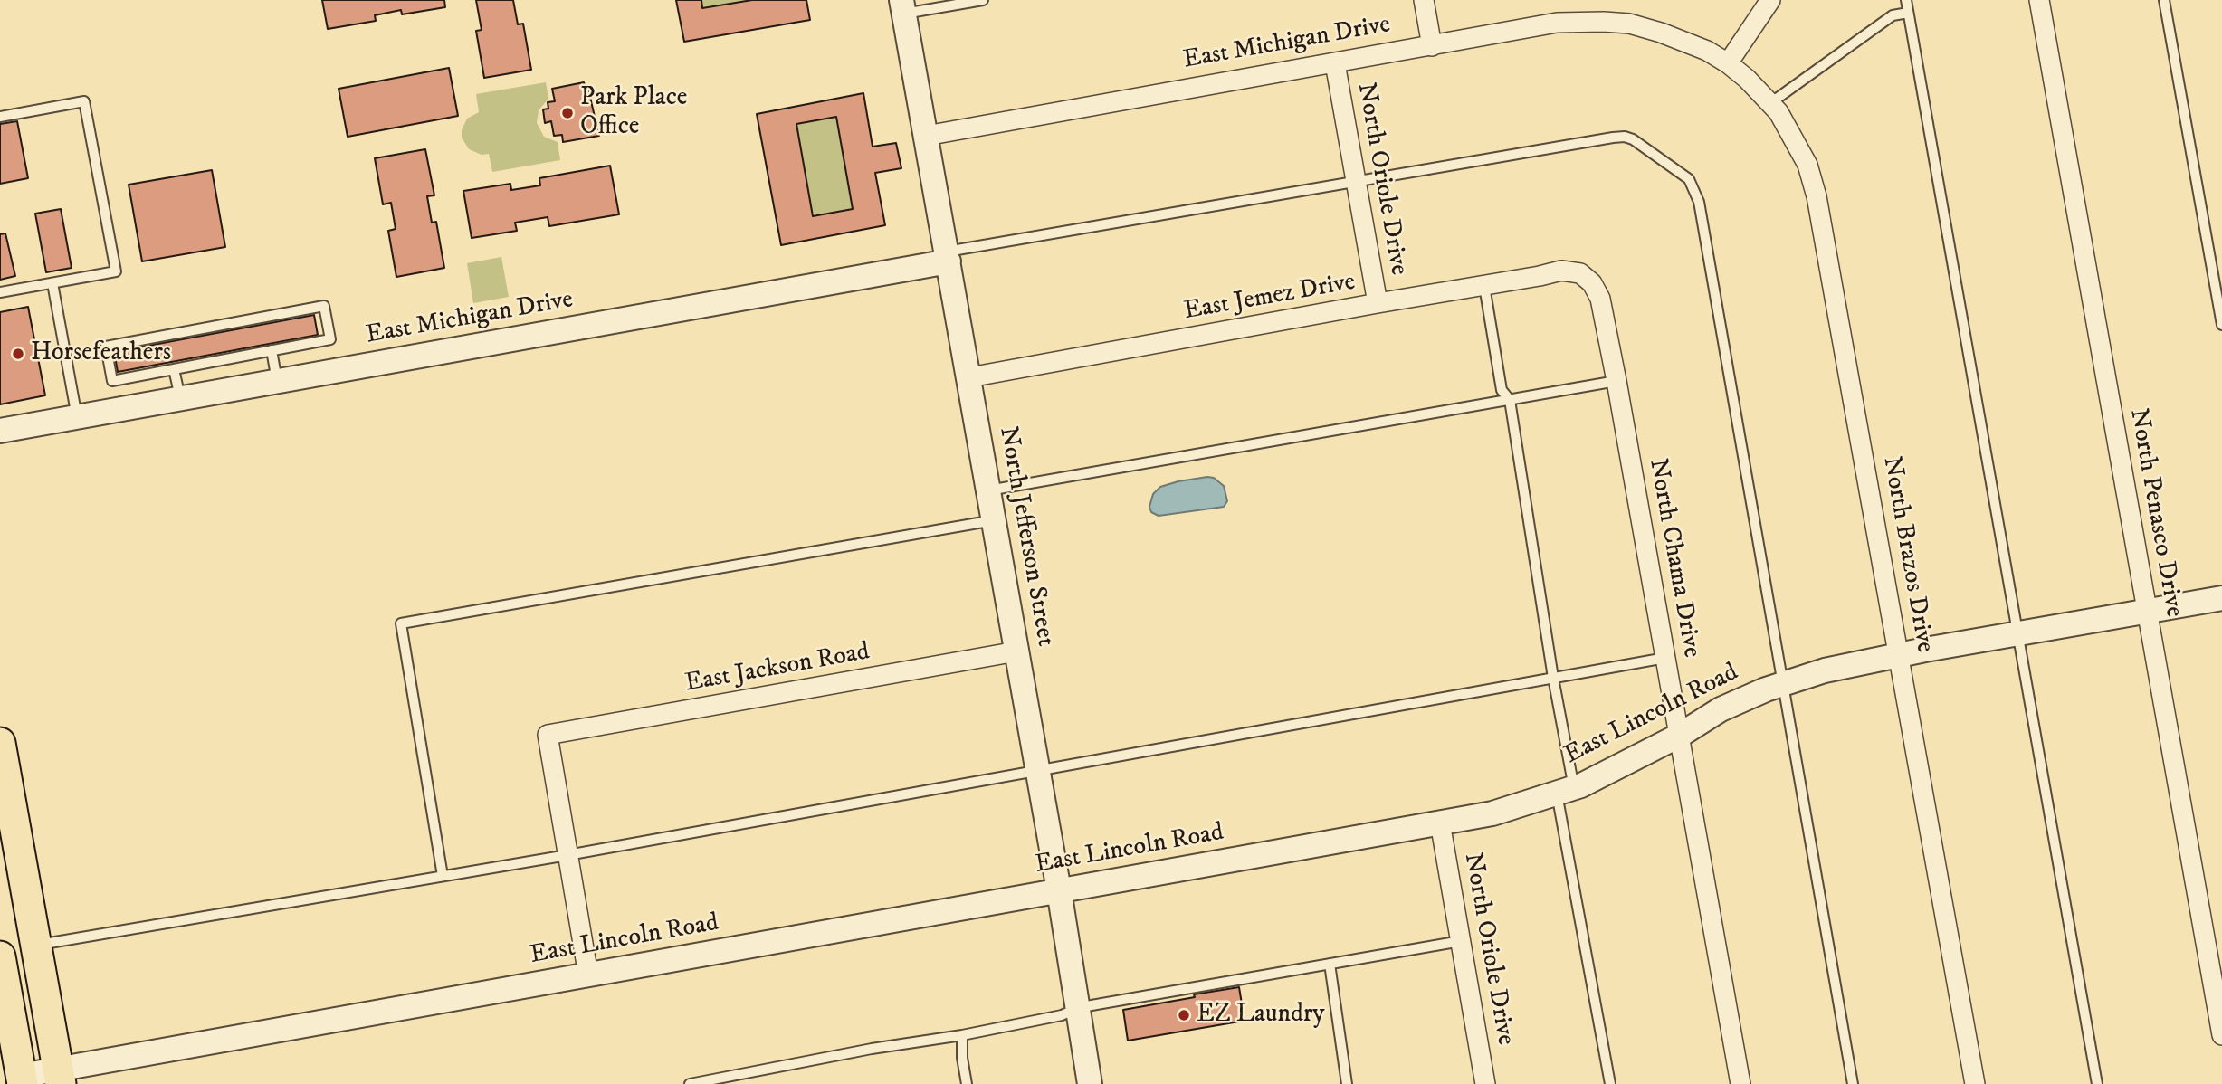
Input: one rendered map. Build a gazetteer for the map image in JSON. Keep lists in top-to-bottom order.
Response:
{
  "streets": {
    "street": [
      "East Michigan Drive",
      "North Oriole Drive",
      "East Jemez Drive",
      "North Penasco Drive",
      "North Jefferson Street",
      "North Brazos Drive",
      "North Chama Drive",
      "East Jackson Road",
      "East Lincoln Road"
    ]
  },
  "crossings": [
    ["East Michigan Drive", "North Oriole Drive"],
    ["East Michigan Drive", "North Jefferson Street"],
    ["East Michigan Drive", "North Brazos Drive"],
    ["North Oriole Drive", "East Jemez Drive"],
    ["North Oriole Drive", "East Lincoln Road"],
    ["East Jemez Drive", "North Jefferson Street"],
    ["East Jemez Drive", "North Chama Drive"],
    ["North Penasco Drive", "East Lincoln Road"],
    ["North Jefferson Street", "East Jackson Road"],
    ["North Jefferson Street", "East Lincoln Road"],
    ["North Brazos Drive", "East Lincoln Road"],
    ["North Chama Drive", "East Lincoln Road"]
  ],
  "places": ["Park Place Office", "Horsefeathers", "EZ Laundry"]
}
